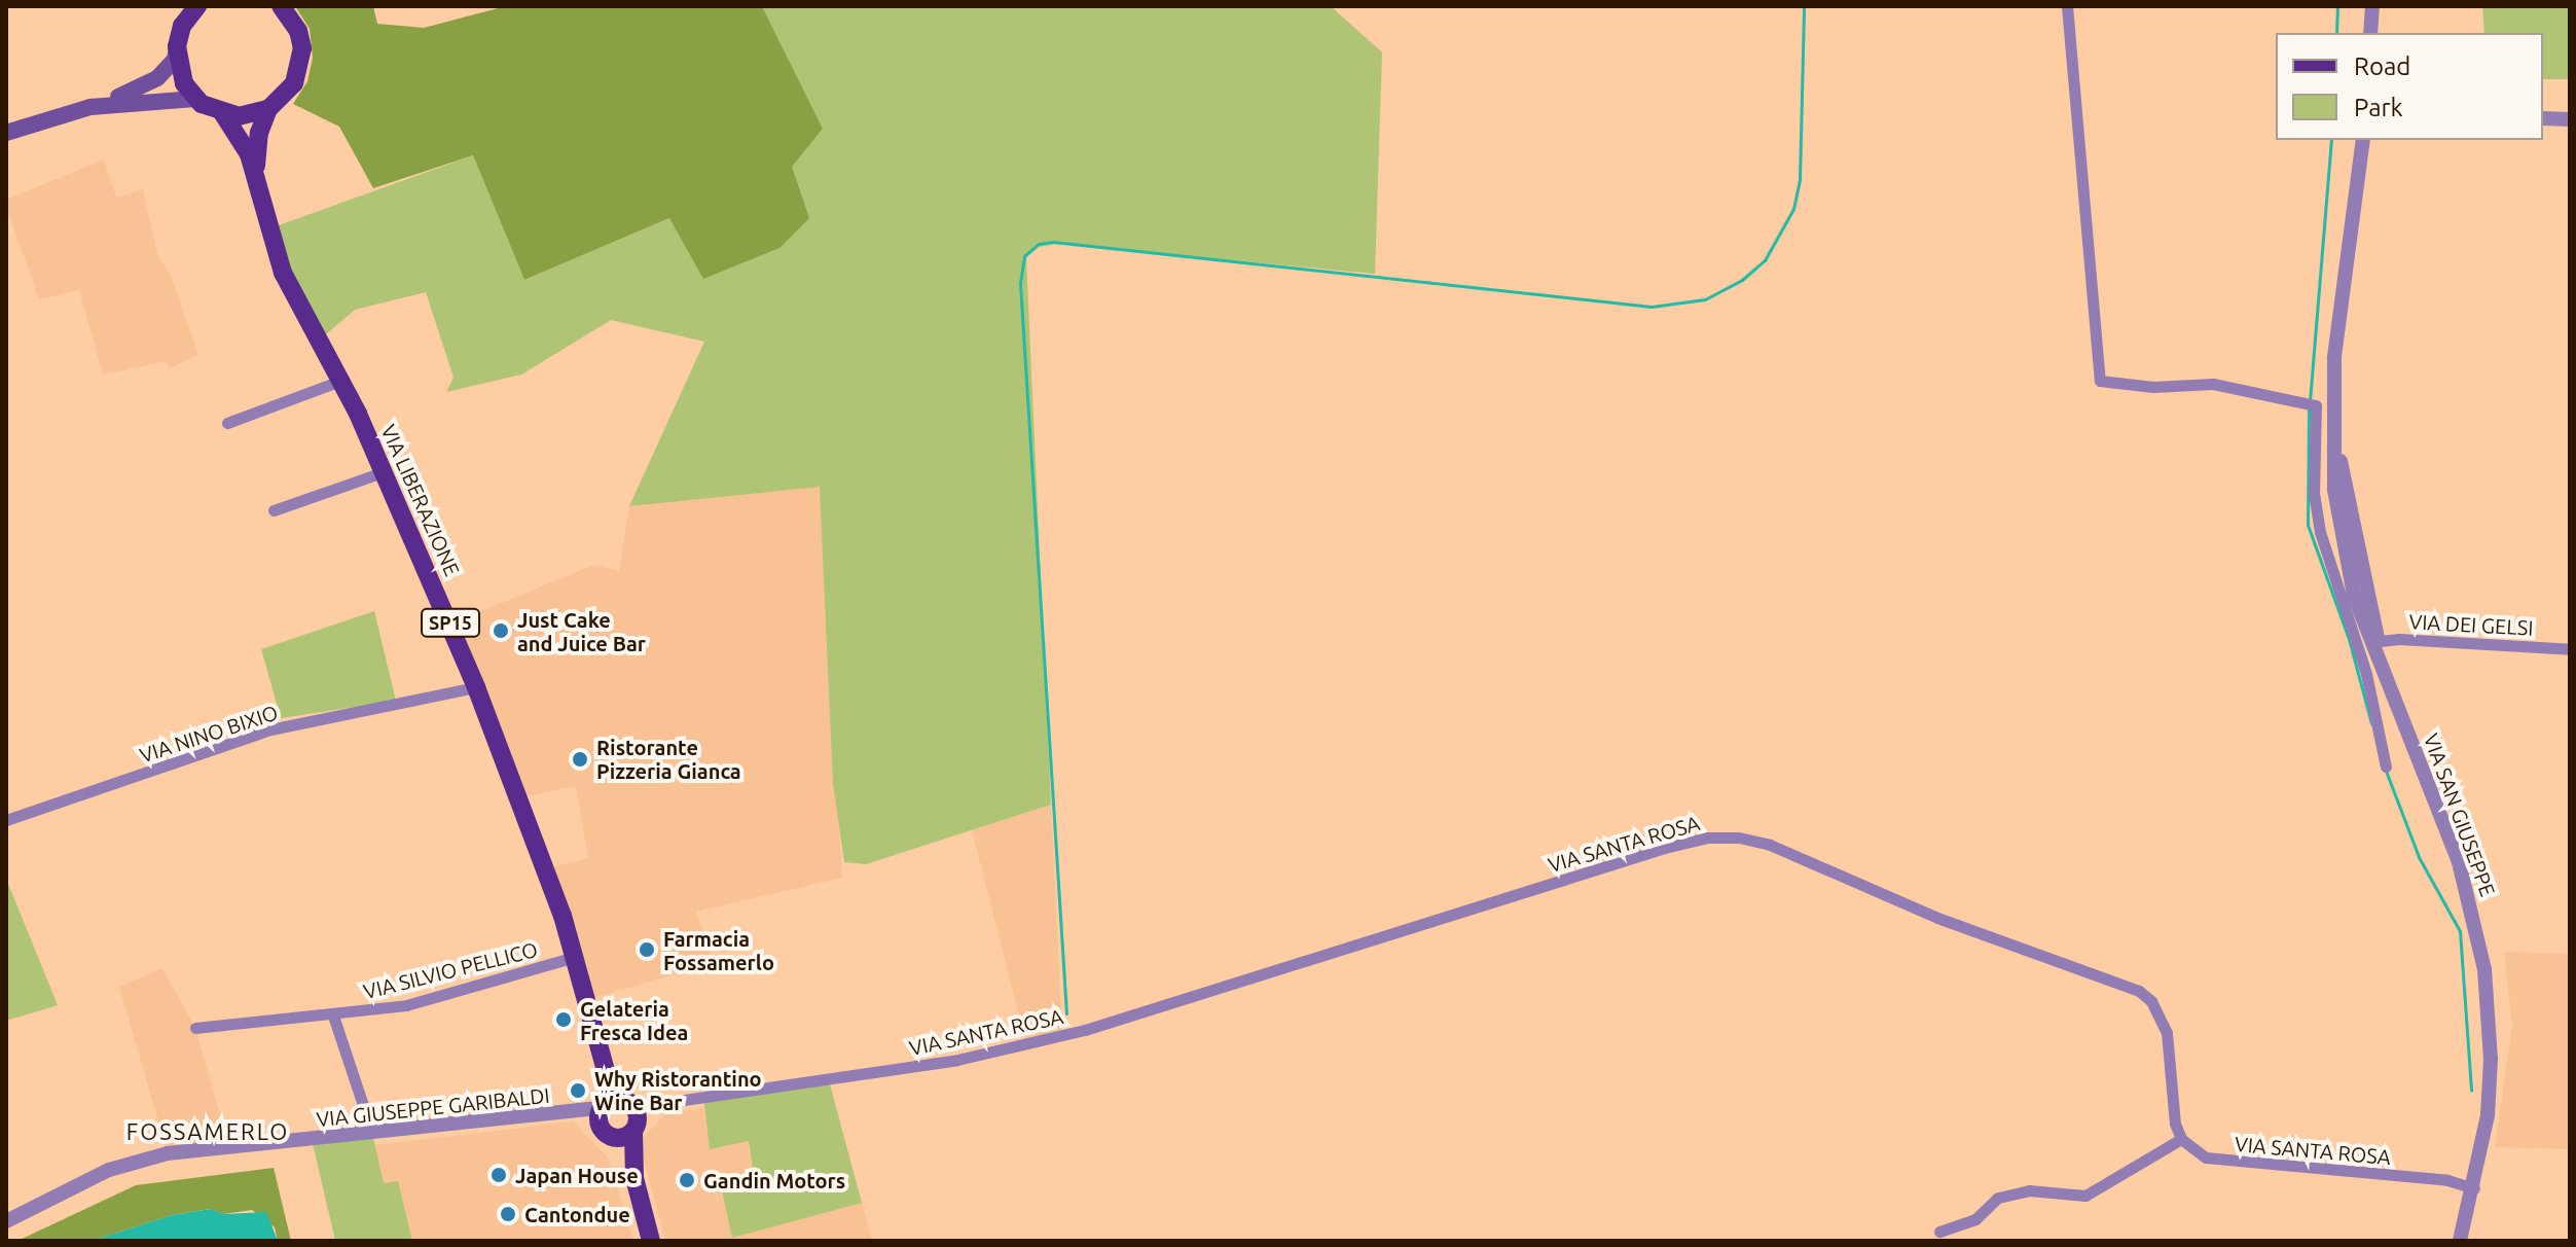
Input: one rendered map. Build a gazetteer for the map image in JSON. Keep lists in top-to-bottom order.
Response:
{
  "streets": {
    "main road": ["VIA LIBERAZIONE", "SP15"],
    "street": [
      "VIA DEI GELSI",
      "VIA NINO BIXIO",
      "VIA SAN GIUSEPPE",
      "VIA SANTA ROSA",
      "VIA SILVIO PELLICO",
      "VIA GIUSEPPE GARIBALDI"
    ]
  },
  "crossings": [
    ["VIA LIBERAZIONE", "SP15"],
    ["VIA LIBERAZIONE", "VIA NINO BIXIO"],
    ["VIA LIBERAZIONE", "VIA SANTA ROSA"],
    ["VIA LIBERAZIONE", "VIA SILVIO PELLICO"],
    ["VIA LIBERAZIONE", "VIA GIUSEPPE GARIBALDI"],
    ["SP15", "VIA SANTA ROSA"],
    ["SP15", "VIA GIUSEPPE GARIBALDI"],
    ["VIA DEI GELSI", "VIA SAN GIUSEPPE"],
    ["VIA SAN GIUSEPPE", "VIA SANTA ROSA"],
    ["VIA SANTA ROSA", "VIA GIUSEPPE GARIBALDI"]
  ],
  "districts": ["FOSSAMERLO"],
  "places": [
    "Just Cake and Juice Bar",
    "Ristorante Pizzeria Gianca",
    "Farmacia Fossamerlo",
    "Gelateria Fresca Idea",
    "Why Ristorantino Wine Bar",
    "Japan House",
    "Gandin Motors",
    "Cantondue"
  ],
  "legend": ["Road", "Park"]
}
